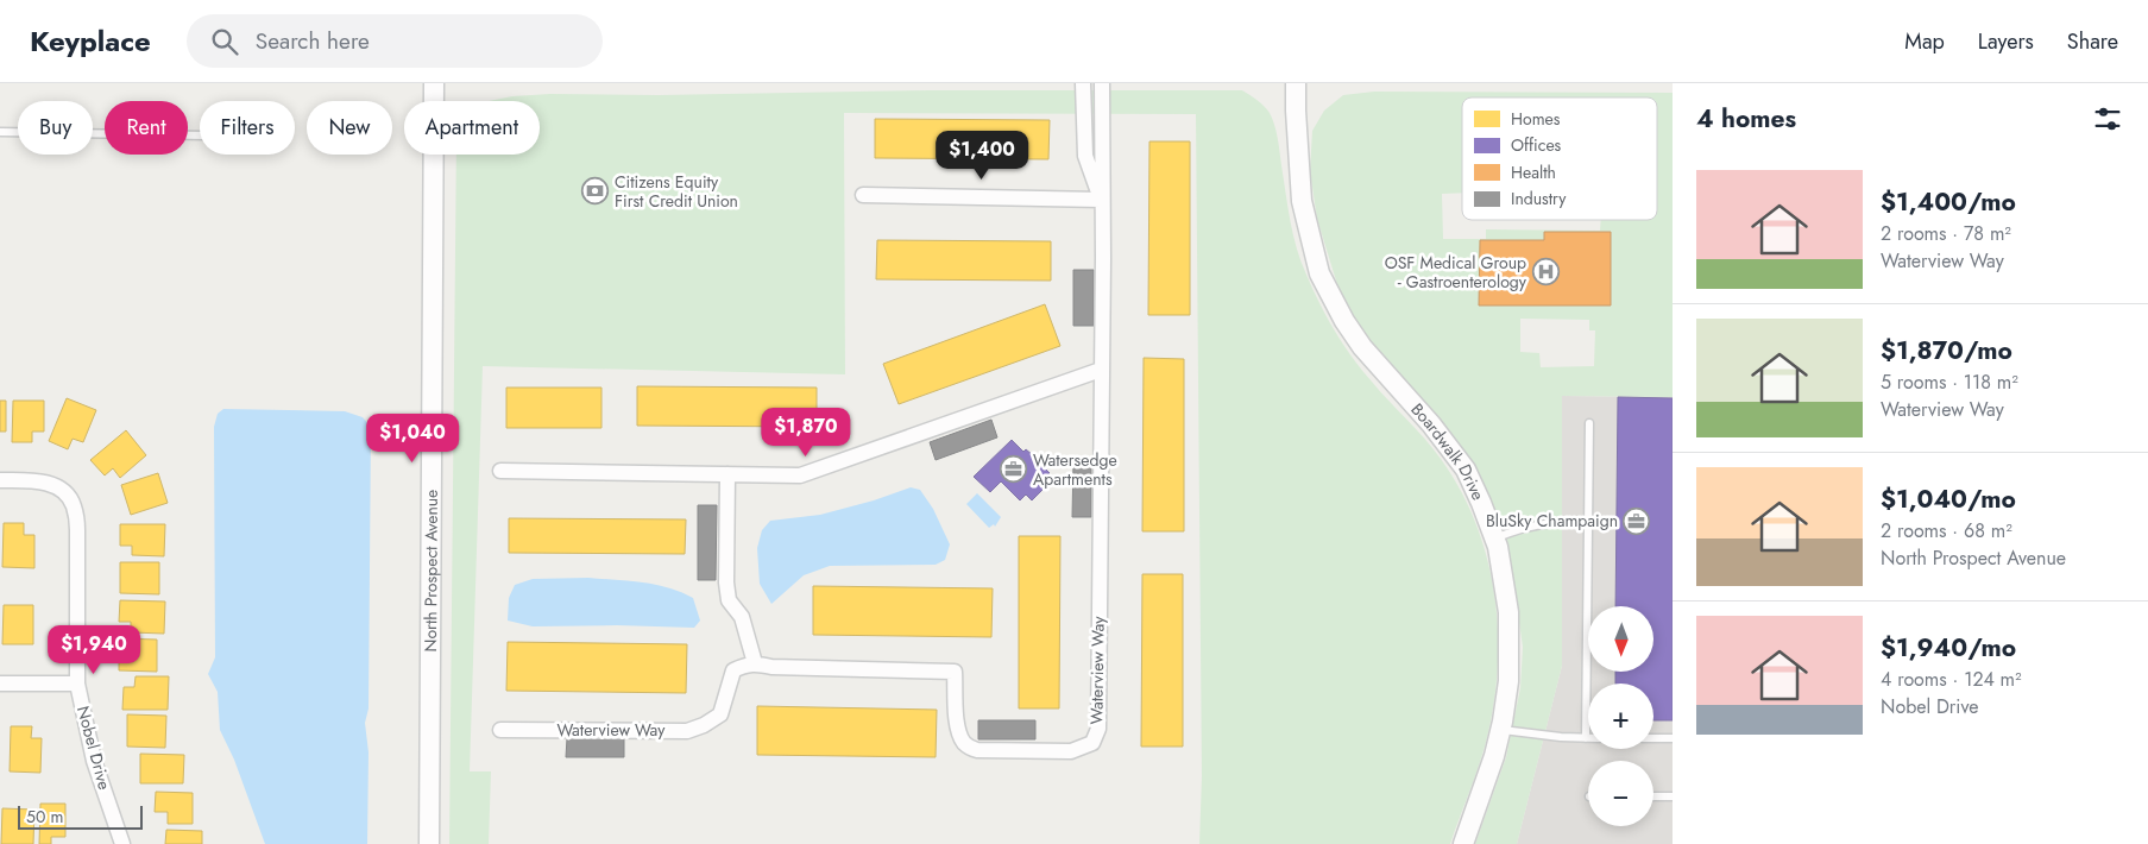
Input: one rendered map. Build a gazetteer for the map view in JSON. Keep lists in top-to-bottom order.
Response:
{
  "streets": {
    "street": [
      "Boardwalk Drive",
      "North Prospect Avenue",
      "Waterview Way",
      "Nobel Drive"
    ]
  },
  "places": {
    "bank": ["Citizens Equity First Credit Union"],
    "hospital": ["OSF Medical Group - Gastroenterology"],
    "office": ["Watersedge Apartments", "BluSky Champaign"]
  },
  "legend": [
    "Homes",
    "Offices",
    "Health",
    "Industry"
  ],
  "scale_bar": "50 m",
  "north": "bottom",
  "page": {
    "header": "Keyplace",
    "search": "Search here",
    "nav": ["Map", "Layers", "Share"],
    "heading": "4 homes",
    "chip": [
      "Buy",
      "Rent",
      "Filters",
      "New",
      "Apartment"
    ],
    "price": [
      "$1,400",
      "$1,870",
      "$1,040",
      "$1,940"
    ],
    "list": [
      {
        "name": "$1,400/mo",
        "note": "2 rooms · 78 m² · Waterview Way"
      },
      {
        "name": "$1,870/mo",
        "note": "5 rooms · 118 m² · Waterview Way"
      },
      {
        "name": "$1,040/mo",
        "note": "2 rooms · 68 m² · North Prospect Avenue"
      },
      {
        "name": "$1,940/mo",
        "note": "4 rooms · 124 m² · Nobel Drive"
      }
    ],
    "map_buttons": ["+", "−"],
    "scale": "50 m"
  }
}
